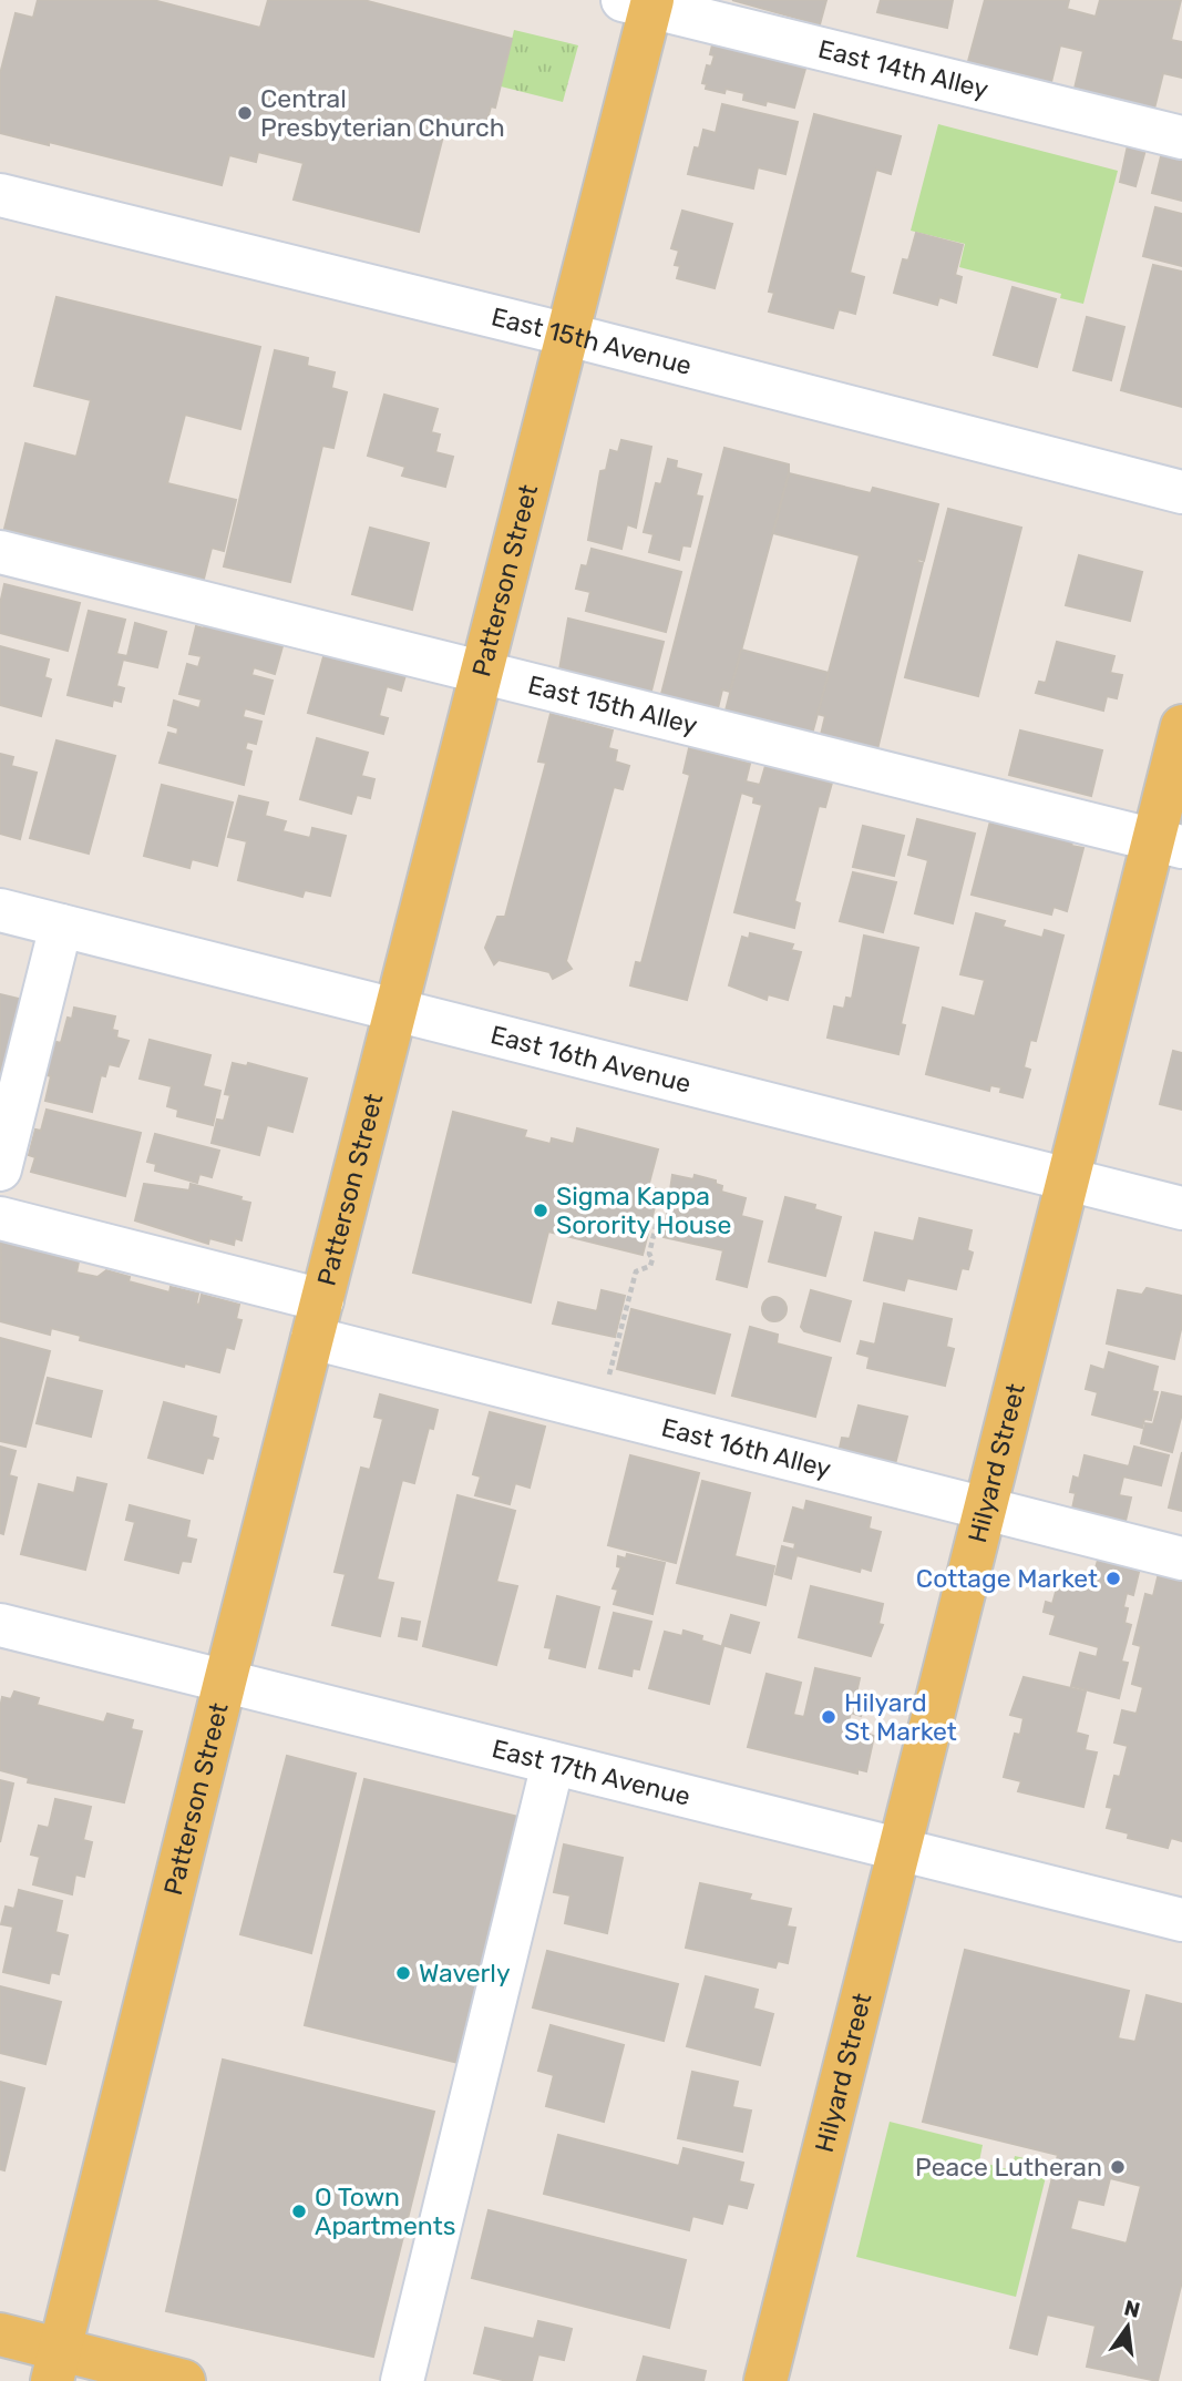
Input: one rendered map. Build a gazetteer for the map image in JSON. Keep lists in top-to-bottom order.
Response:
{
  "streets": {
    "main road": ["Patterson Street", "Hilyard Street"],
    "street": [
      "East 14th Alley",
      "East 15th Avenue",
      "East 15th Alley",
      "East 16th Avenue",
      "East 16th Alley",
      "East 17th Avenue"
    ]
  },
  "crossings": [
    ["East 14th Alley", "Patterson Street"],
    ["East 15th Avenue", "Patterson Street"],
    ["Patterson Street", "East 15th Alley"],
    ["Patterson Street", "East 16th Avenue"],
    ["Patterson Street", "East 16th Alley"],
    ["Patterson Street", "East 17th Avenue"],
    ["East 15th Alley", "Hilyard Street"],
    ["East 16th Avenue", "Hilyard Street"],
    ["East 16th Alley", "Hilyard Street"],
    ["Hilyard Street", "East 17th Avenue"]
  ],
  "places": [
    "Central Presbyterian Church",
    "Sigma Kappa Sorority House",
    "Cottage Market",
    "Hilyard St Market",
    "Waverly",
    "Peace Lutheran",
    "O Town Apartments"
  ],
  "north": "top"
}
